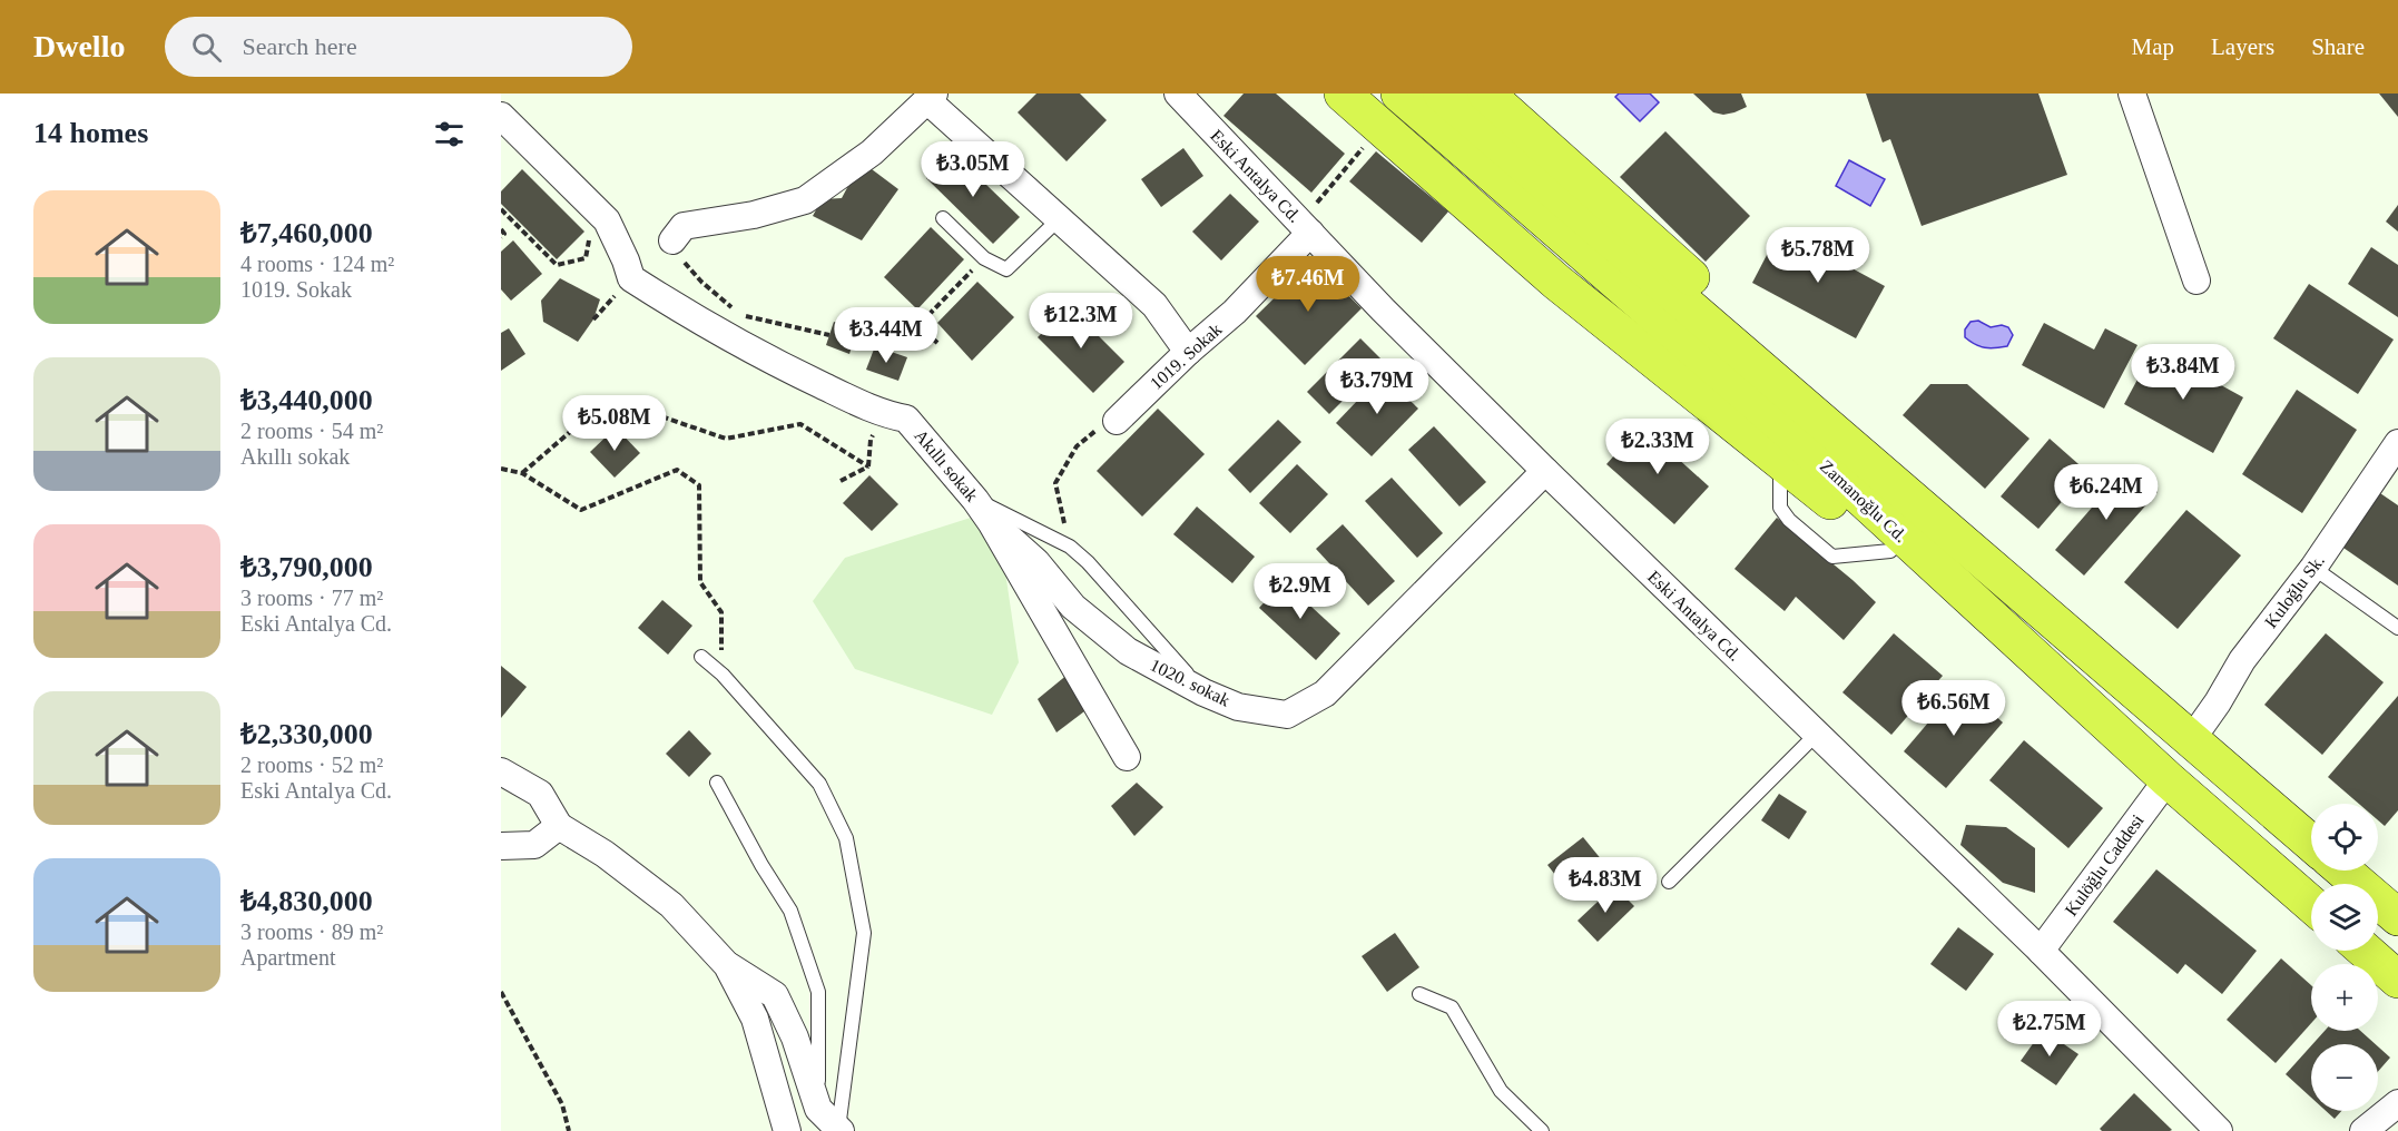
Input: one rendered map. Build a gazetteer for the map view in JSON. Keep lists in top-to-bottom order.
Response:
{
  "streets": {
    "highway": ["Zamanoğlu Cd."],
    "street": [
      "Eski Antalya Cd.",
      "1019. Sokak",
      "Akıllı sokak",
      "Kuloğlu Sk.",
      "1020. sokak",
      "Kulöğlu Caddesi"
    ]
  },
  "crossings": [
    ["Eski Antalya Cd.", "1019. Sokak"],
    ["Eski Antalya Cd.", "1020. sokak"],
    ["Eski Antalya Cd.", "Kulöğlu Caddesi"],
    ["Akıllı sokak", "1020. sokak"],
    ["Zamanoğlu Cd.", "Kuloğlu Sk."],
    ["Zamanoğlu Cd.", "Kulöğlu Caddesi"]
  ],
  "page": {
    "header": "Dwello",
    "search": "Search here",
    "nav": ["Map", "Layers", "Share"],
    "heading": "14 homes",
    "price": [
      "₺3.05M",
      "₺5.78M",
      "₺7.46M",
      "₺12.3M",
      "₺3.44M",
      "₺3.84M",
      "₺3.79M",
      "₺5.08M",
      "₺2.33M",
      "₺6.24M",
      "₺2.9M",
      "₺6.56M",
      "₺4.83M",
      "₺2.75M"
    ],
    "list": [
      {
        "name": "₺7,460,000",
        "note": "4 rooms · 124 m² · 1019. Sokak"
      },
      {
        "name": "₺3,440,000",
        "note": "2 rooms · 54 m² · Akıllı sokak"
      },
      {
        "name": "₺3,790,000",
        "note": "3 rooms · 77 m² · Eski Antalya Cd."
      },
      {
        "name": "₺2,330,000",
        "note": "2 rooms · 52 m² · Eski Antalya Cd."
      },
      {
        "name": "₺4,830,000",
        "note": "3 rooms · 89 m² · Apartment"
      }
    ],
    "map_buttons": ["+", "−"]
  }
}
